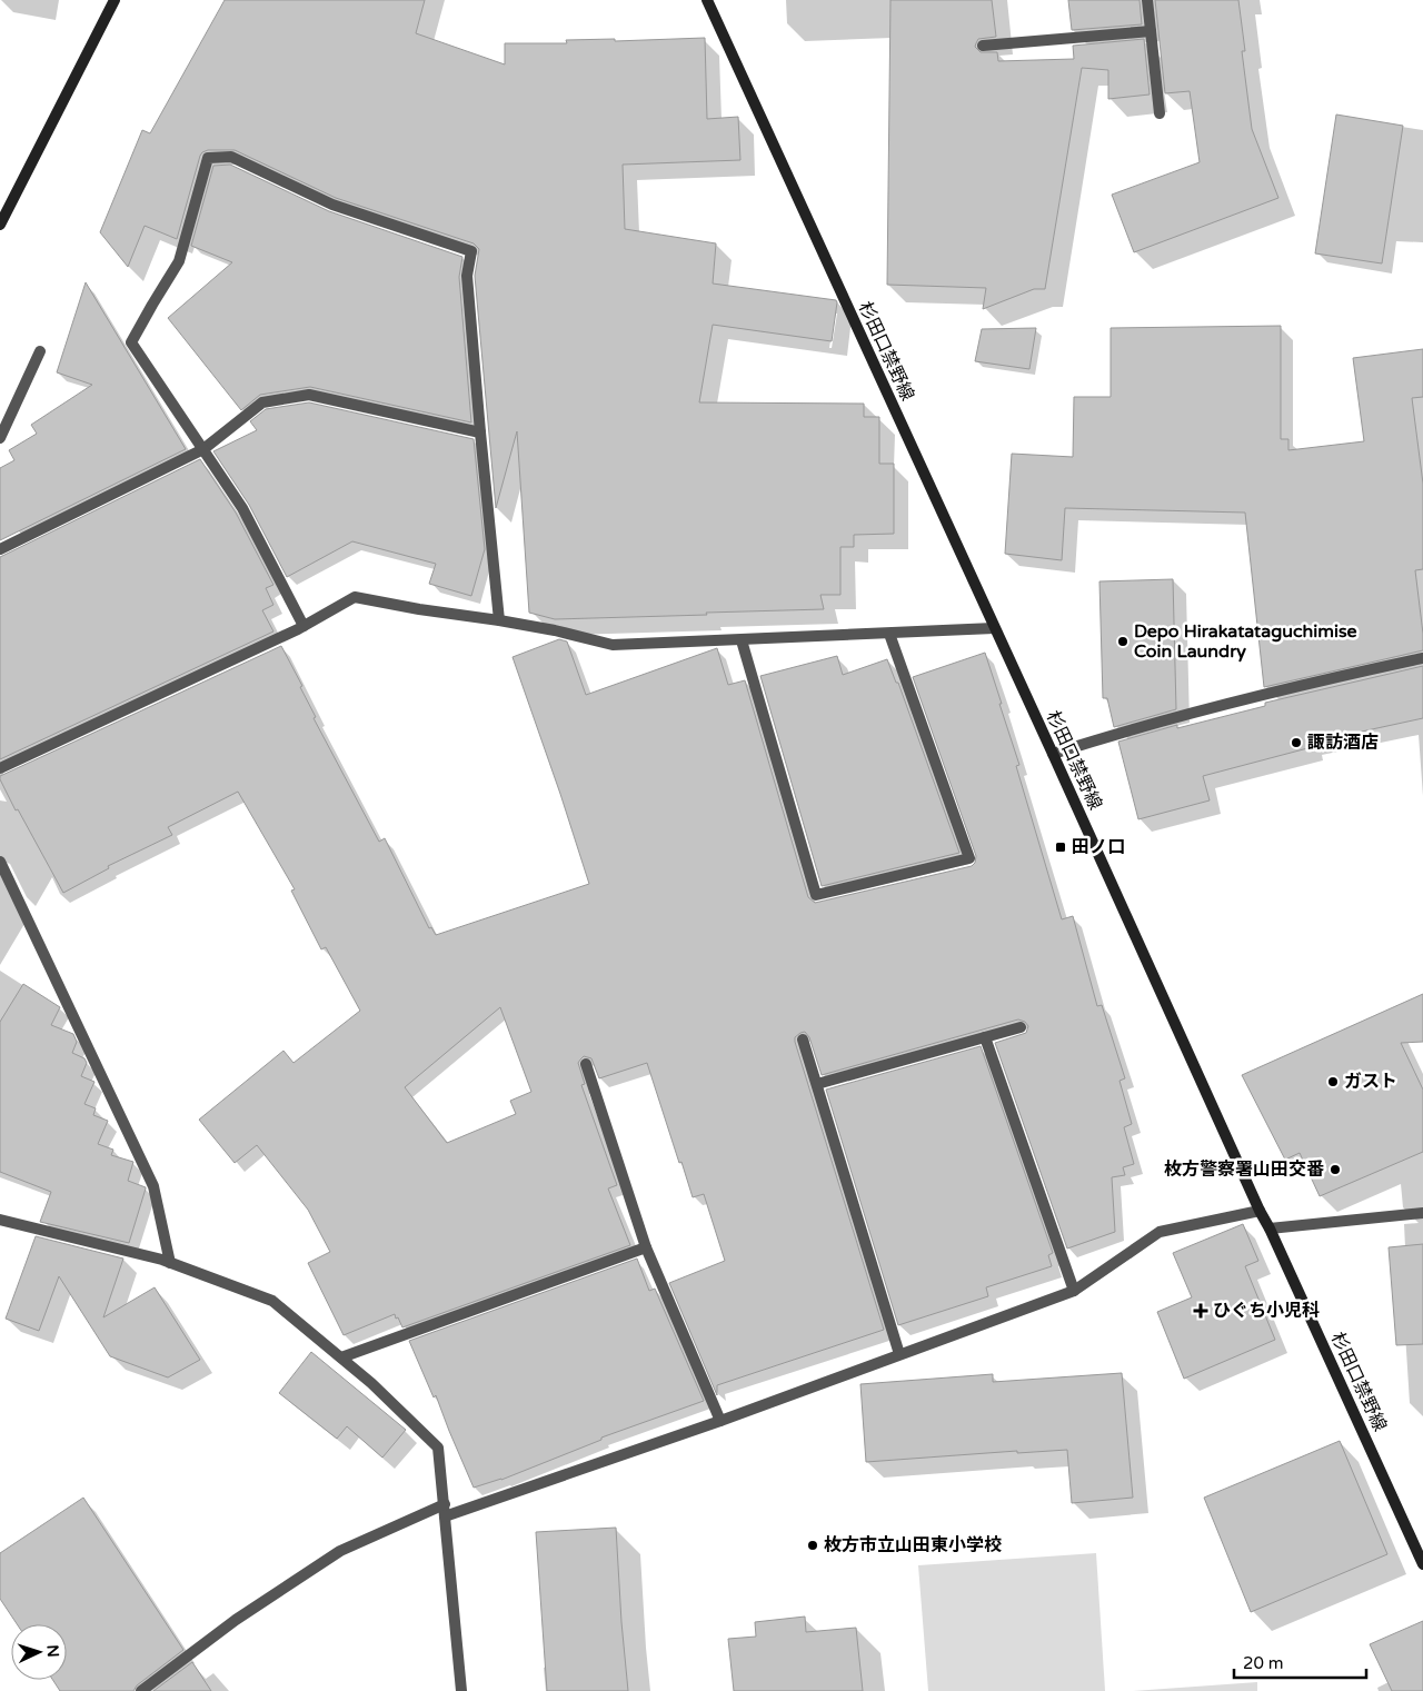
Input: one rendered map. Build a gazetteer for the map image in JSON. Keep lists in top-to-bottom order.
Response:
{
  "streets": {
    "main road": ["杉田口禁野線"]
  },
  "places": {
    "other": [
      "Depo Hirakatataguchimise Coin Laundry",
      "諏訪酒店",
      "ガスト",
      "枚方警察署山田交番",
      "枚方市立山田東小学校"
    ],
    "transit": ["田ノ口"],
    "health": ["ひぐち小児科"]
  },
  "scale_bar": "20 m",
  "north": "right"
}
